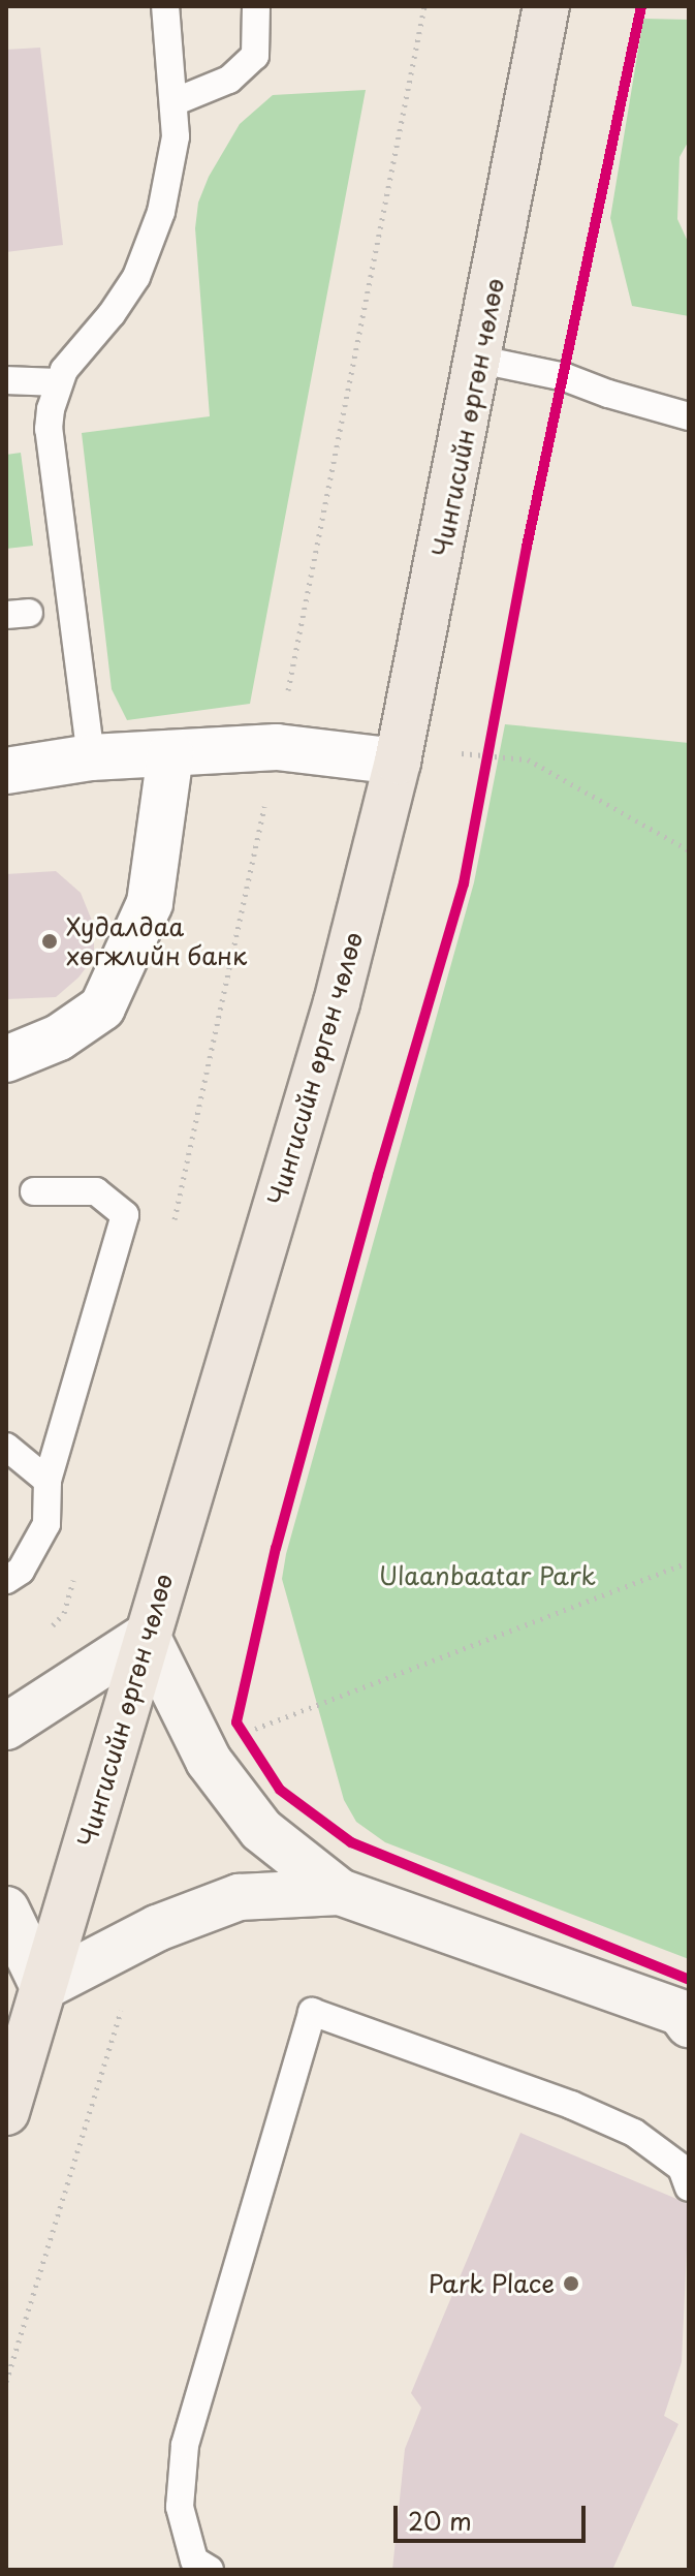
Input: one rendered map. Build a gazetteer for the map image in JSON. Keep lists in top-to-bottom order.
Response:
{
  "streets": {
    "highway": ["Чингисийн өргөн чөлөө"]
  },
  "parks": ["Ulaanbaatar Park"],
  "places": ["Худалдаа хөгжлийн банк", "Park Place"],
  "scale_bar": "20 m"
}
